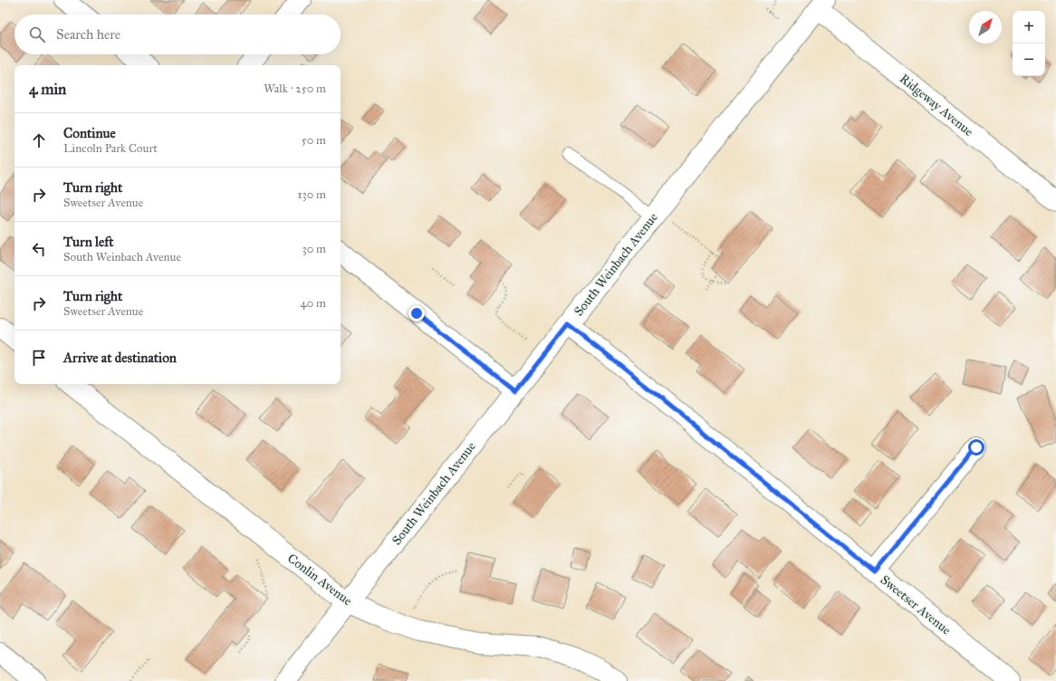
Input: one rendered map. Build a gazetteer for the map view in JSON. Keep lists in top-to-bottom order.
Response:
{
  "streets": {
    "street": [
      "Ridgeway Avenue",
      "South Weinbach Avenue",
      "Conlin Avenue",
      "Sweetser Avenue"
    ]
  },
  "crossings": [
    ["Ridgeway Avenue", "South Weinbach Avenue"],
    ["South Weinbach Avenue", "Conlin Avenue"],
    ["South Weinbach Avenue", "Sweetser Avenue"]
  ],
  "north": "top right",
  "page": {
    "map_buttons": ["+", "−"],
    "search": "Search here",
    "heading": ["4 min", "Walk · 250 m"],
    "list": [
      ["Continue", "Lincoln Park Court", "50 m"],
      ["Turn right", "Sweetser Avenue", "130 m"],
      ["Turn left", "South Weinbach Avenue", "30 m"],
      ["Turn right", "Sweetser Avenue", "40 m"],
      "Arrive at destination"
    ]
  }
}
